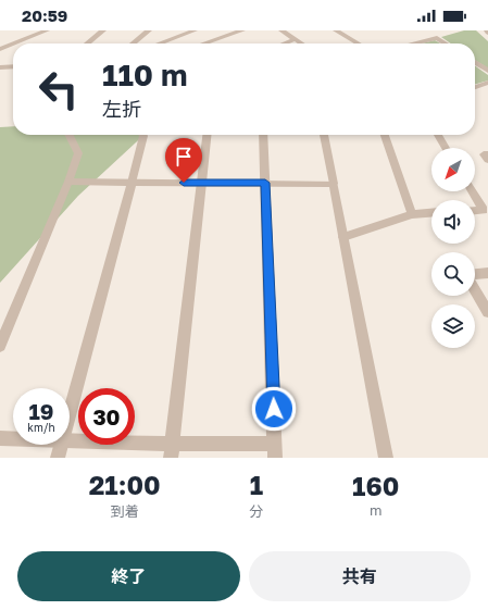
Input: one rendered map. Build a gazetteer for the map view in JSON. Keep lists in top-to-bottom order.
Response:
{
  "north": "bottom left",
  "page": {
    "status": "20:59",
    "turn": ["110 m", "左折"],
    "speed": "19 km/h",
    "limit": "30",
    "eta": [
      "21:00",
      "到着",
      "1",
      "分",
      "160",
      "m"
    ],
    "buttons": ["終了", "共有"]
  }
}
